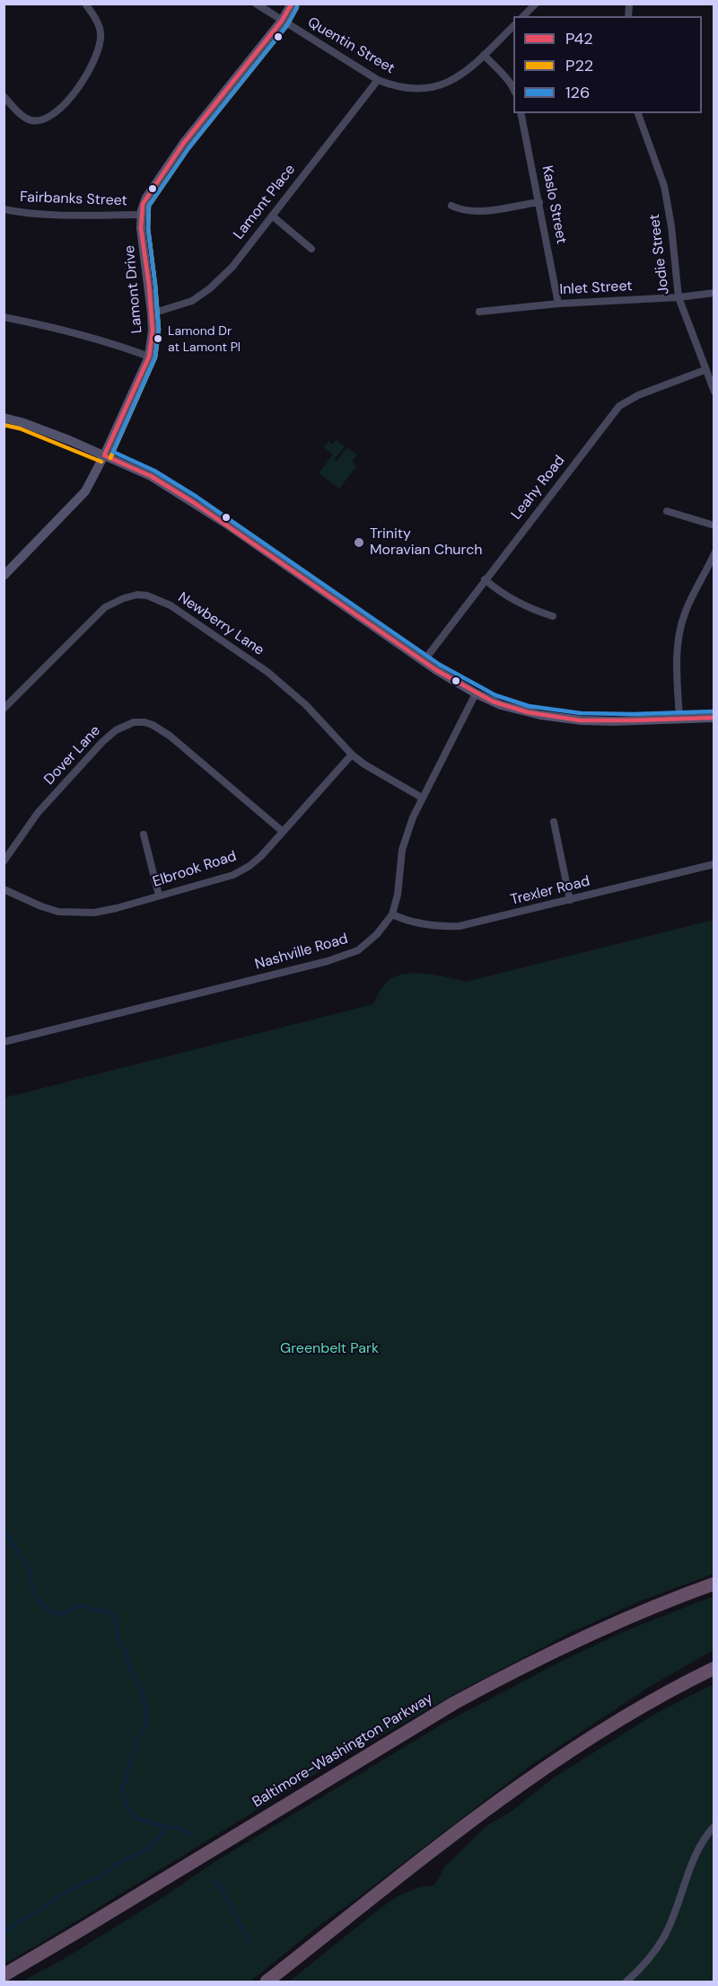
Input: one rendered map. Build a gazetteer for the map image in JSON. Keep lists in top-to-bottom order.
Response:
{
  "streets": {
    "highway": ["Baltimore-Washington Parkway"],
    "main road": ["Lamont Drive"],
    "street": [
      "Quentin Street",
      "Fairbanks Street",
      "Lamont Place",
      "Kaslo Street",
      "Jodie Street",
      "Inlet Street",
      "Leahy Road",
      "Newberry Lane",
      "Dover Lane",
      "Elbrook Road",
      "Trexler Road",
      "Nashville Road"
    ]
  },
  "crossings": [
    ["Quentin Street", "Lamont Place"],
    ["Quentin Street", "Lamont Drive"],
    ["Fairbanks Street", "Lamont Drive"],
    ["Lamont Place", "Lamont Drive"],
    ["Kaslo Street", "Inlet Street"],
    ["Jodie Street", "Inlet Street"],
    ["Jodie Street", "Leahy Road"],
    ["Newberry Lane", "Elbrook Road"],
    ["Newberry Lane", "Nashville Road"],
    ["Dover Lane", "Elbrook Road"],
    ["Trexler Road", "Nashville Road"]
  ],
  "parks": ["Greenbelt Park"],
  "places": ["Lamond Dr at Lamont Pl", "Trinity Moravian Church"],
  "lines": ["transit line P42", "transit line P22", "transit line 126"],
  "legend": ["P42", "P22", "126"]
}
